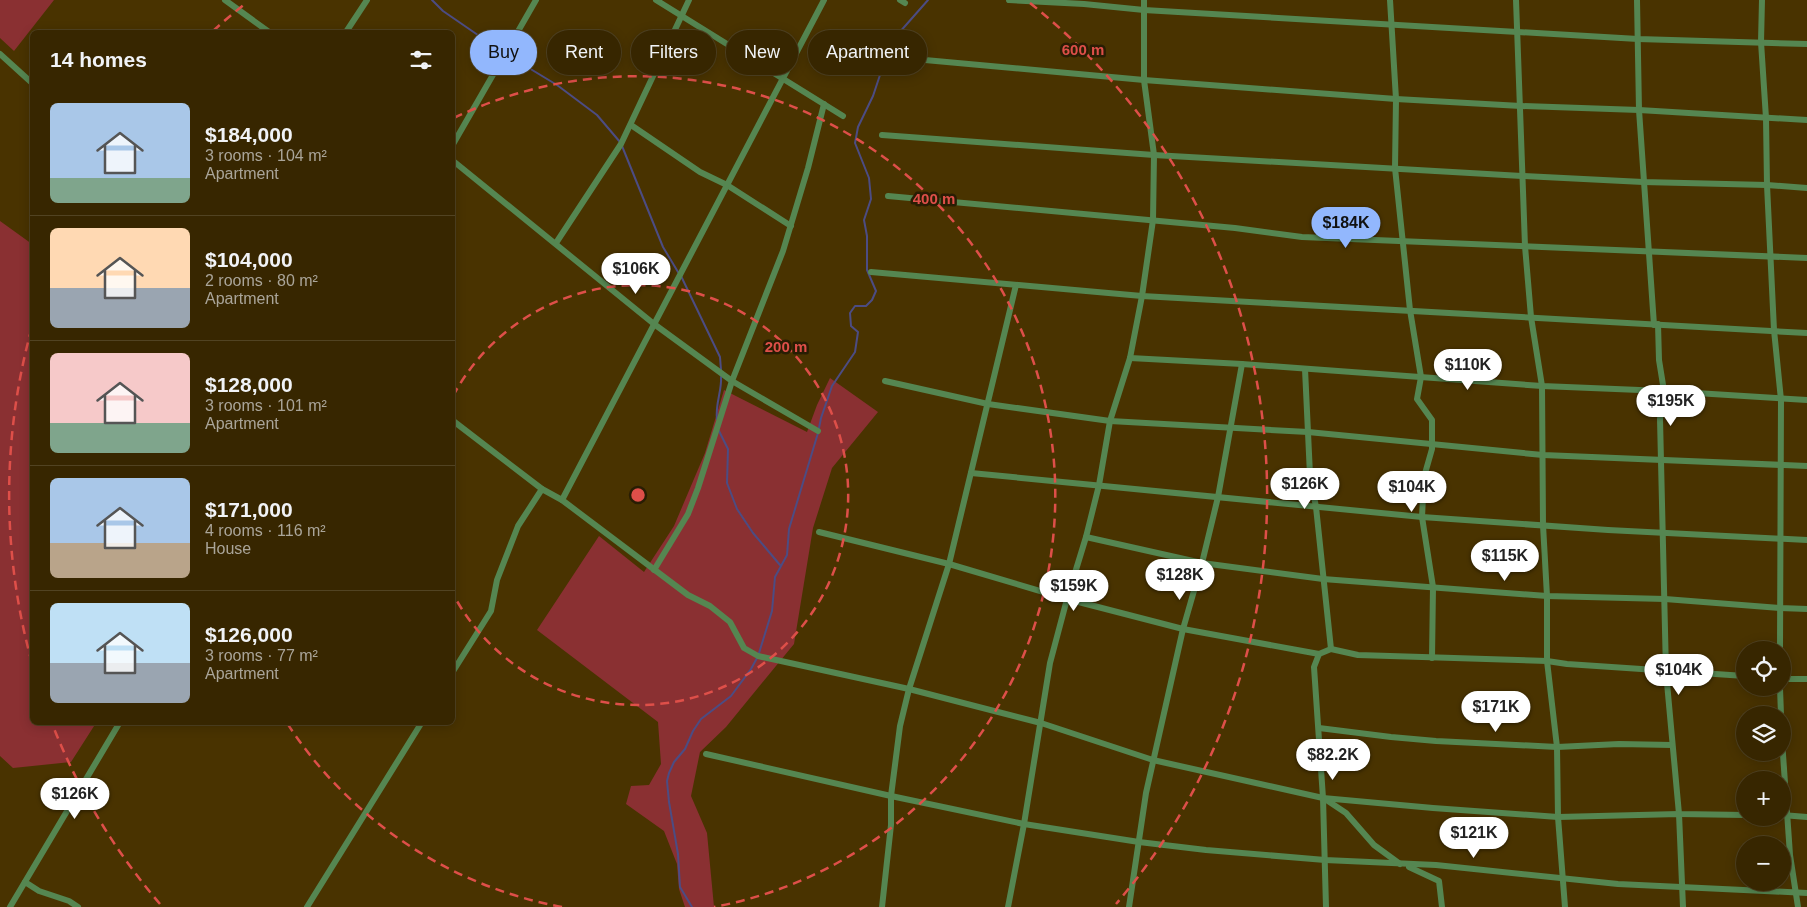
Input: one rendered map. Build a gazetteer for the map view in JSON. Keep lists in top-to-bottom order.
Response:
{
  "page": {
    "chip": [
      "Buy",
      "Rent",
      "Filters",
      "New",
      "Apartment"
    ],
    "heading": "14 homes",
    "list": [
      {
        "name": "$184,000",
        "note": "3 rooms · 104 m² · Apartment"
      },
      {
        "name": "$104,000",
        "note": "2 rooms · 80 m² · Apartment"
      },
      {
        "name": "$128,000",
        "note": "3 rooms · 101 m² · Apartment"
      },
      {
        "name": "$171,000",
        "note": "4 rooms · 116 m² · House"
      },
      {
        "name": "$126,000",
        "note": "3 rooms · 77 m² · Apartment"
      }
    ],
    "price": [
      "$184K",
      "$106K",
      "$110K",
      "$195K",
      "$126K",
      "$104K",
      "$115K",
      "$128K",
      "$159K",
      "$104K",
      "$171K",
      "$82.2K",
      "$126K",
      "$121K"
    ],
    "map_buttons": ["+", "−"]
  },
  "rings": ["600 m", "400 m", "200 m"]
}
